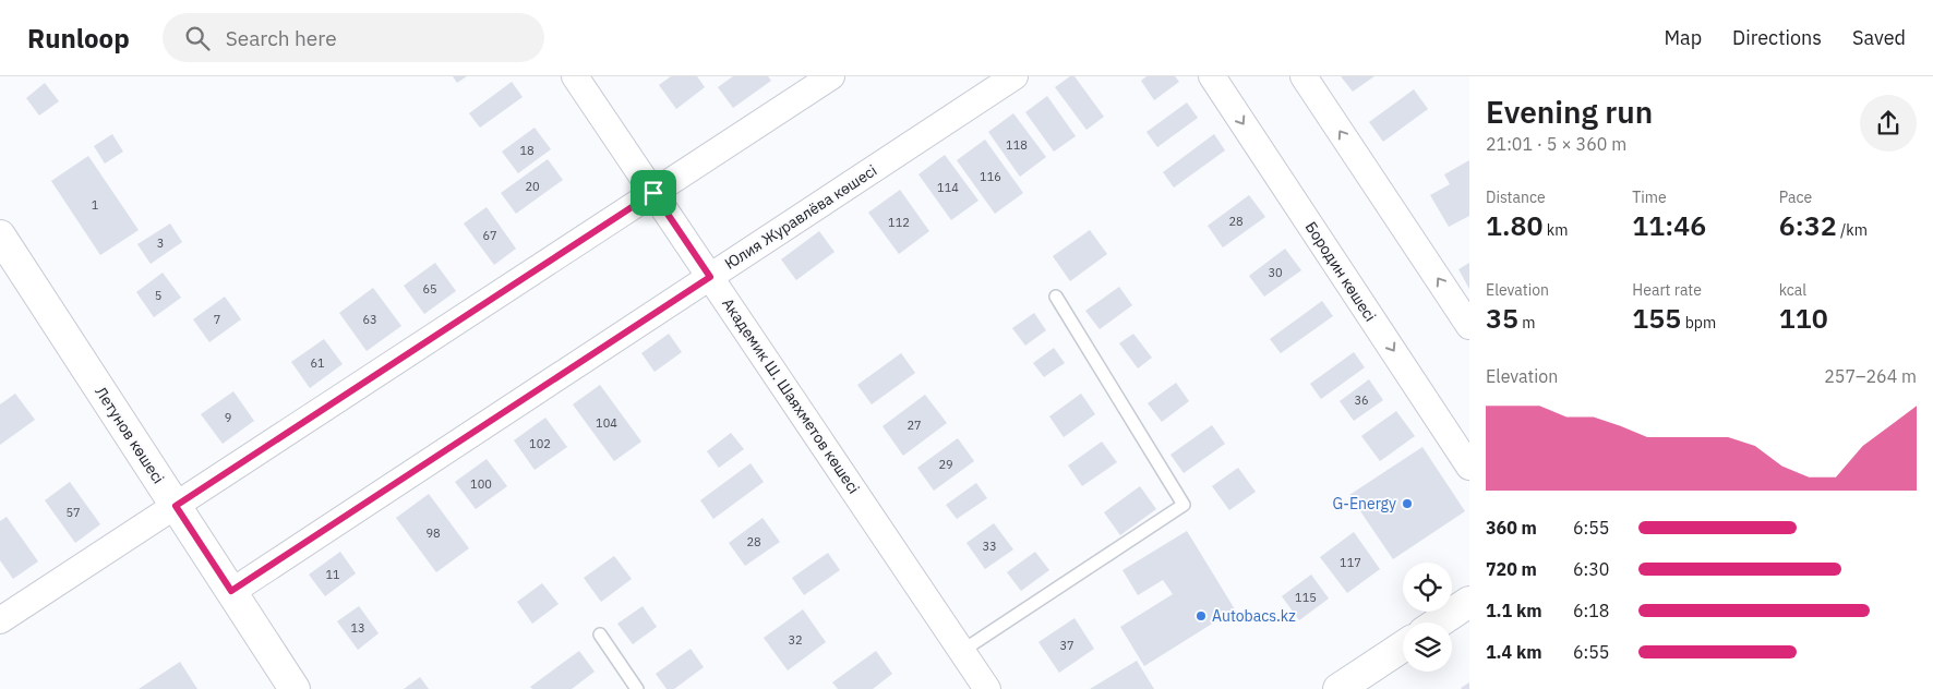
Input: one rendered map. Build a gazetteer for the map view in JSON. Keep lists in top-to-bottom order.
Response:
{
  "streets": {
    "street": [
      "Юлия Журавлёва көшесі",
      "Бородин көшесі",
      "Академик Ш. Шаяхметов көшесі",
      "Летунов көшесі"
    ]
  },
  "crossings": [
    ["Юлия Журавлёва көшесі", "Академик Ш. Шаяхметов көшесі"],
    ["Юлия Журавлёва көшесі", "Летунов көшесі"]
  ],
  "places": ["G-Energy", "Autobacs.kz"],
  "house_numbers": [
    "118",
    "18",
    "116",
    "20",
    "114",
    "1",
    "28",
    "112",
    "67",
    "3",
    "30",
    "65",
    "5",
    "7",
    "63",
    "61",
    "36",
    "9",
    "104",
    "27",
    "102",
    "29",
    "100",
    "57",
    "98",
    "28",
    "33",
    "117",
    "11",
    "115",
    "13",
    "32",
    "37"
  ],
  "page": {
    "header": "Runloop",
    "search": "Search here",
    "nav": ["Map", "Directions", "Saved"],
    "heading": ["Evening run", "21:01 · 5 × 360 m"],
    "stats": [
      ["Distance", "1.80 km"],
      ["Time", "11:46"],
      ["Pace", "6:32 /km"],
      ["Elevation", "35 m"],
      ["Heart rate", "155 bpm"],
      ["kcal", "110"]
    ],
    "chart": ["Elevation", "257–264 m"],
    "list": [
      {
        "name": "360 m",
        "note": "6:55"
      },
      {
        "name": "720 m",
        "note": "6:30"
      },
      {
        "name": "1.1 km",
        "note": "6:18"
      },
      {
        "name": "1.4 km",
        "note": "6:55"
      }
    ]
  }
}
